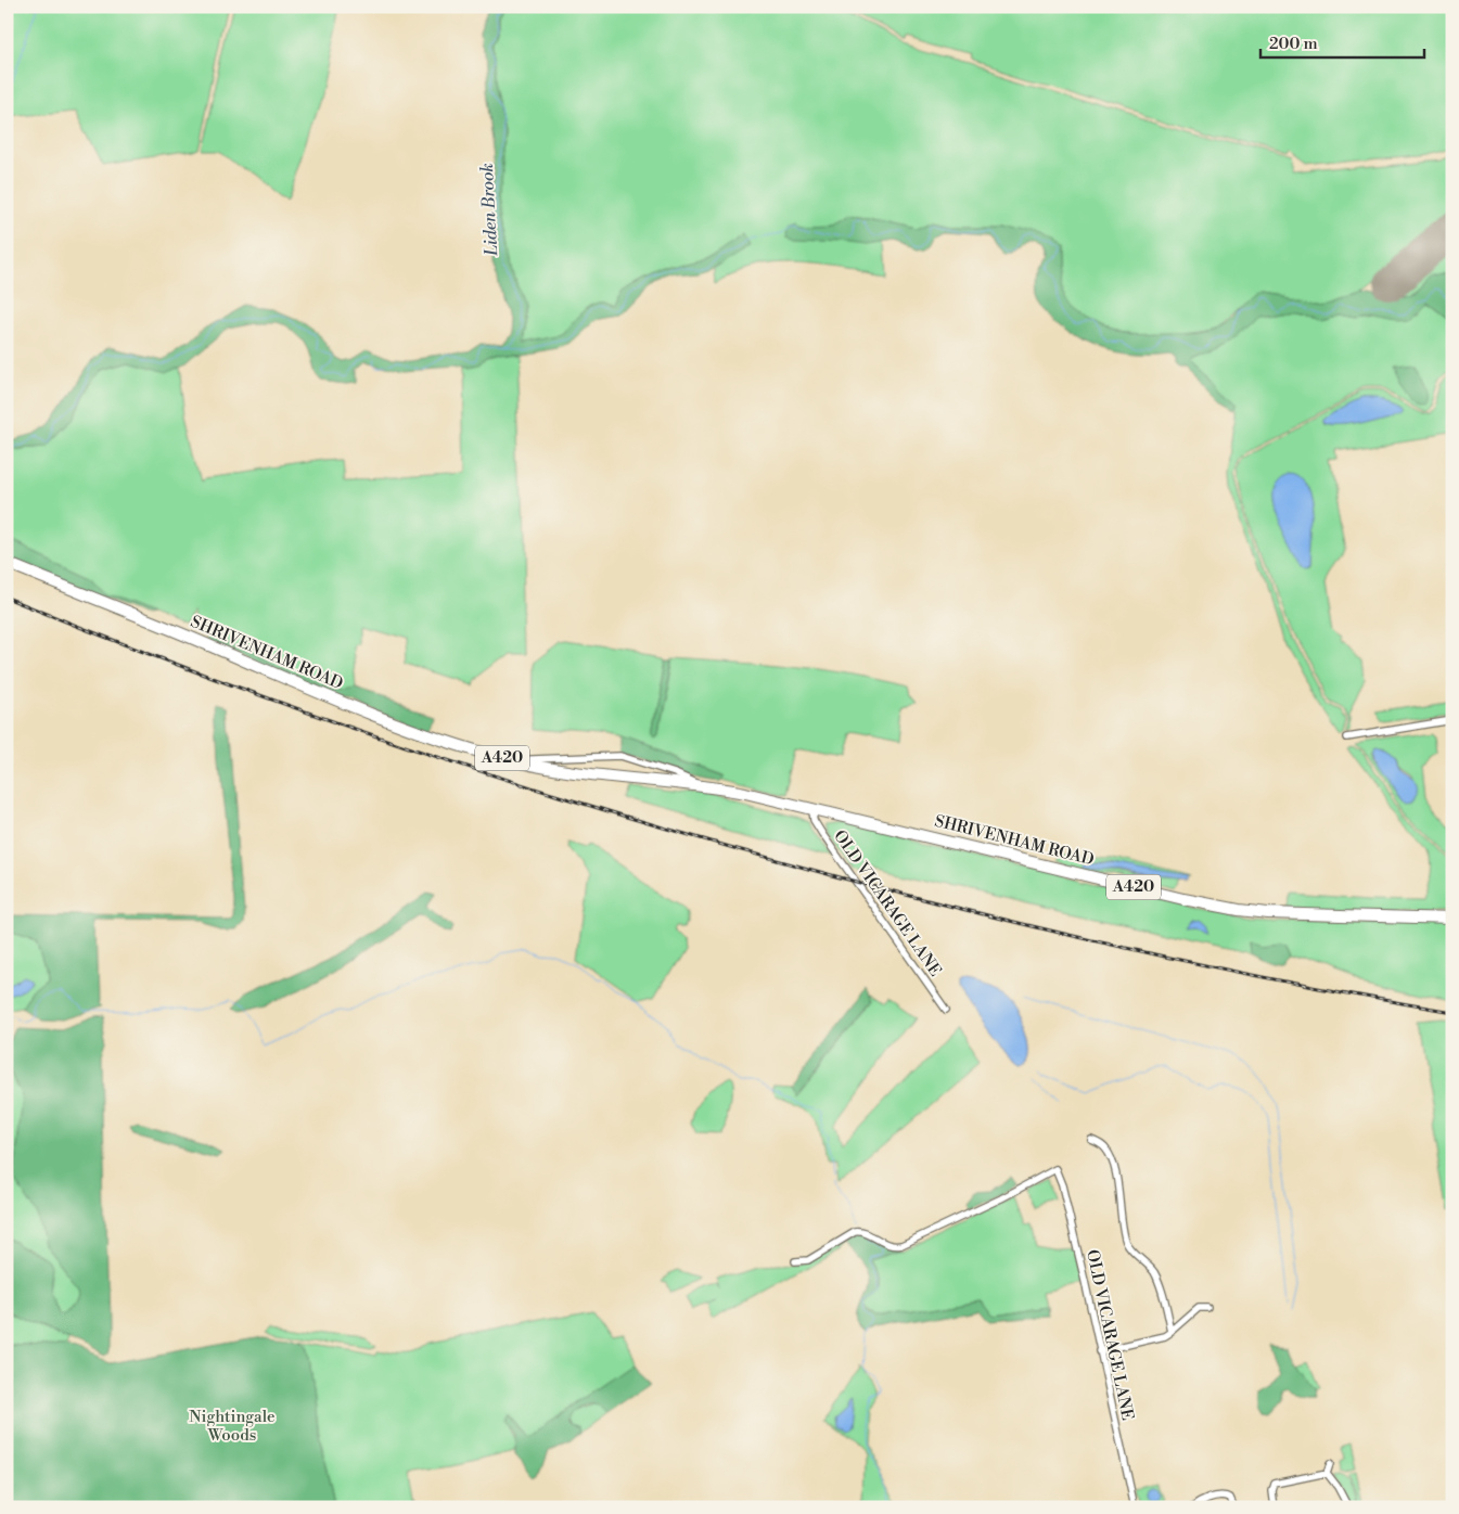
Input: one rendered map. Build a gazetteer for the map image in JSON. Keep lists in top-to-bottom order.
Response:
{
  "streets": {
    "highway": ["SHRIVENHAM ROAD", "A420"],
    "street": ["OLD VICARAGE LANE"]
  },
  "crossings": [
    ["SHRIVENHAM ROAD", "OLD VICARAGE LANE"]
  ],
  "water": ["Liden Brook"],
  "parks": ["Nightingale Woods"],
  "scale_bar": "200 m"
}
